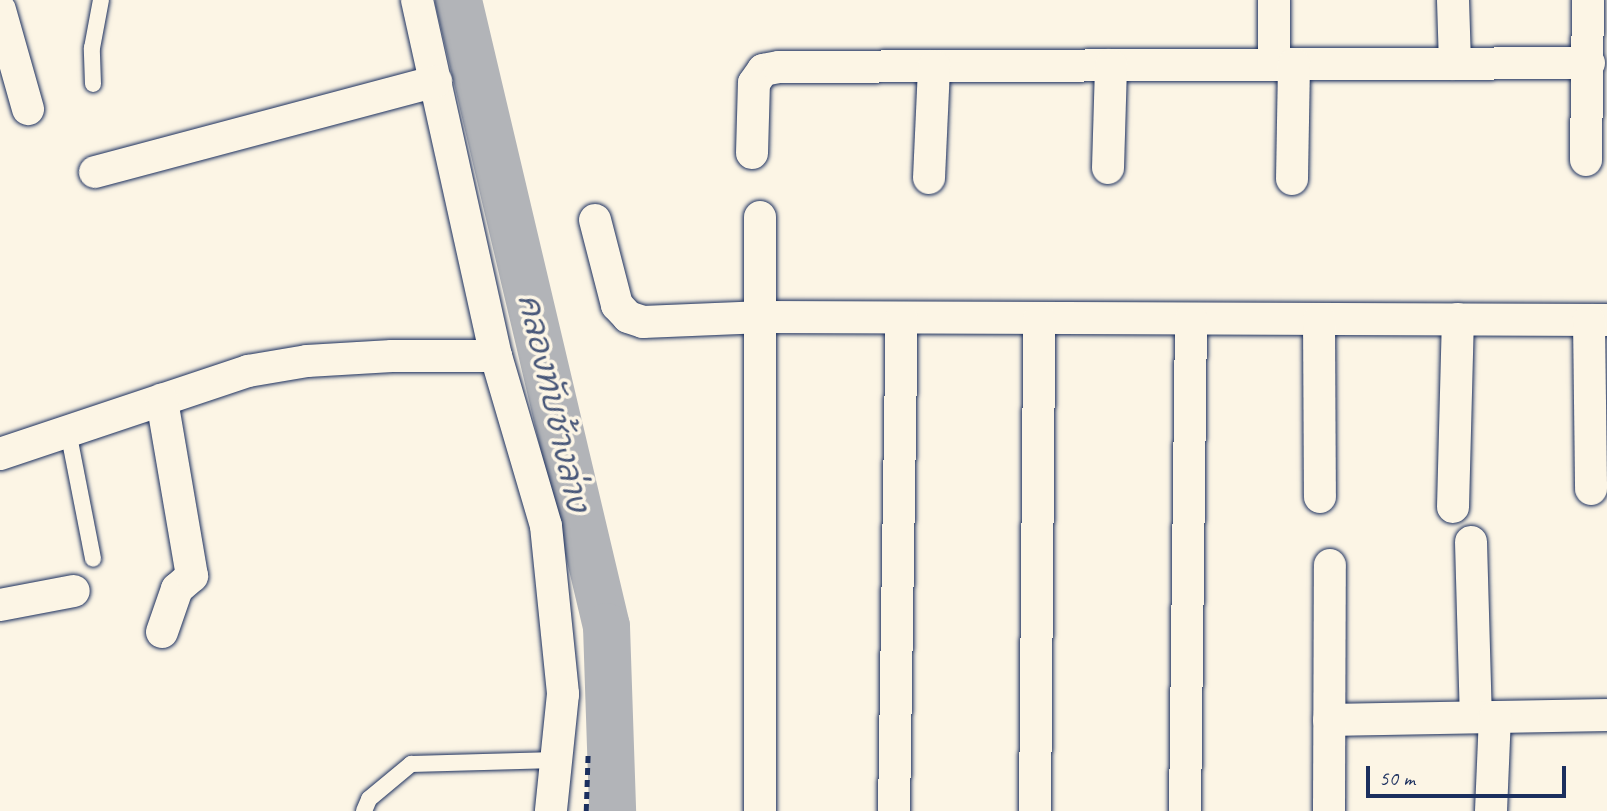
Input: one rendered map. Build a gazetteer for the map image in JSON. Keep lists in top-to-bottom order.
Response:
{
  "water": ["คลองทับช้างล่าง"],
  "scale_bar": "50 m"
}
